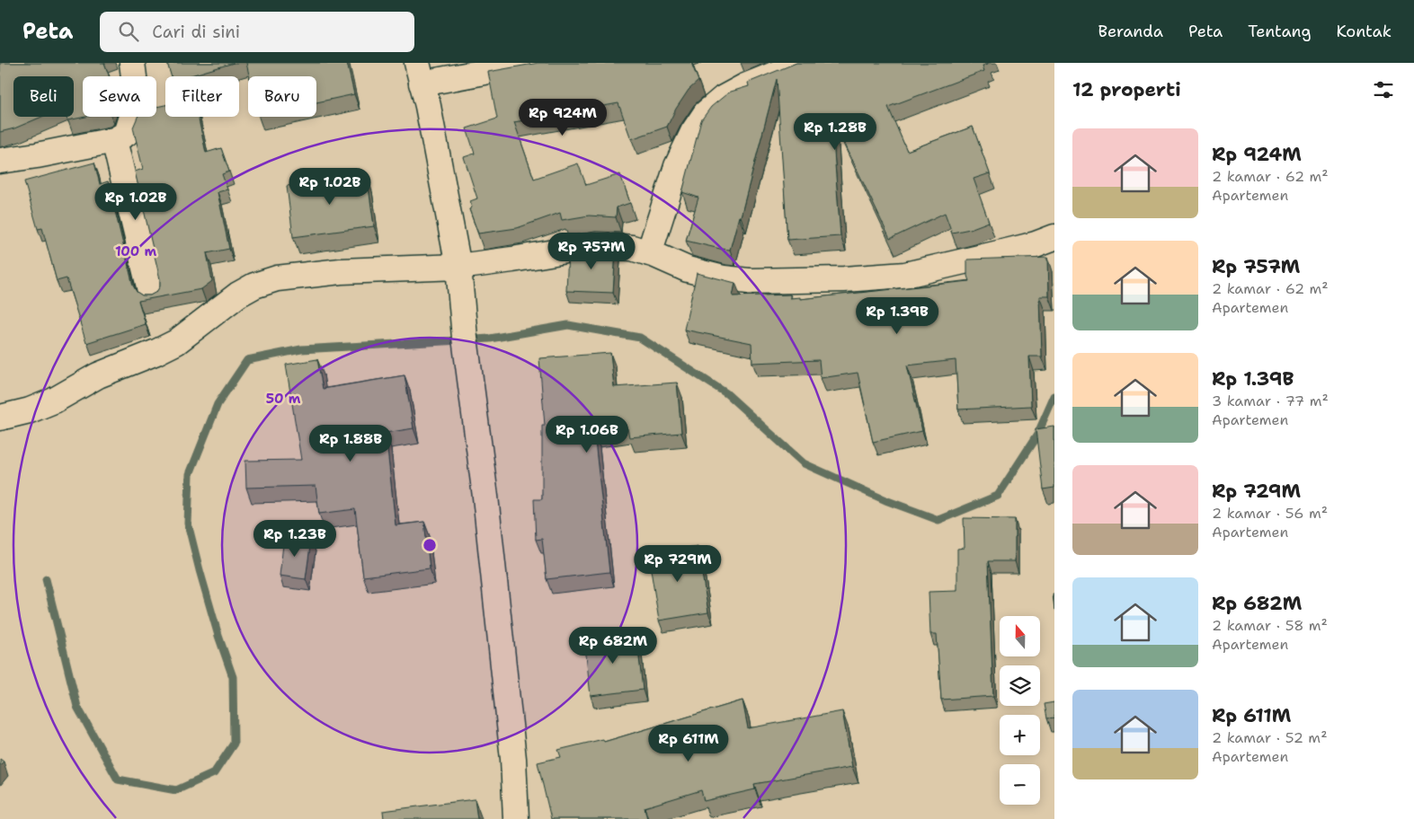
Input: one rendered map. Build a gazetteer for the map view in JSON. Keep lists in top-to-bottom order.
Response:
{
  "north": "top",
  "page": {
    "header": "Peta",
    "search": "Cari di sini",
    "nav": [
      "Beranda",
      "Peta",
      "Tentang",
      "Kontak"
    ],
    "heading": "12 properti",
    "chip": [
      "Beli",
      "Sewa",
      "Filter",
      "Baru"
    ],
    "price": [
      "Rp 924M",
      "Rp 1.28B",
      "Rp 1.02B",
      "Rp 1.02B",
      "Rp 757M",
      "Rp 1.39B",
      "Rp 1.06B",
      "Rp 1.88B",
      "Rp 1.23B",
      "Rp 729M",
      "Rp 682M",
      "Rp 611M"
    ],
    "list": [
      {
        "name": "Rp 924M",
        "note": "2 kamar · 62 m² · Apartemen"
      },
      {
        "name": "Rp 757M",
        "note": "2 kamar · 62 m² · Apartemen"
      },
      {
        "name": "Rp 1.39B",
        "note": "3 kamar · 77 m² · Apartemen"
      },
      {
        "name": "Rp 729M",
        "note": "2 kamar · 56 m² · Apartemen"
      },
      {
        "name": "Rp 682M",
        "note": "2 kamar · 58 m² · Apartemen"
      },
      {
        "name": "Rp 611M",
        "note": "2 kamar · 52 m² · Apartemen"
      }
    ],
    "map_buttons": ["+", "−"]
  },
  "rings": ["100 m", "50 m"]
}
